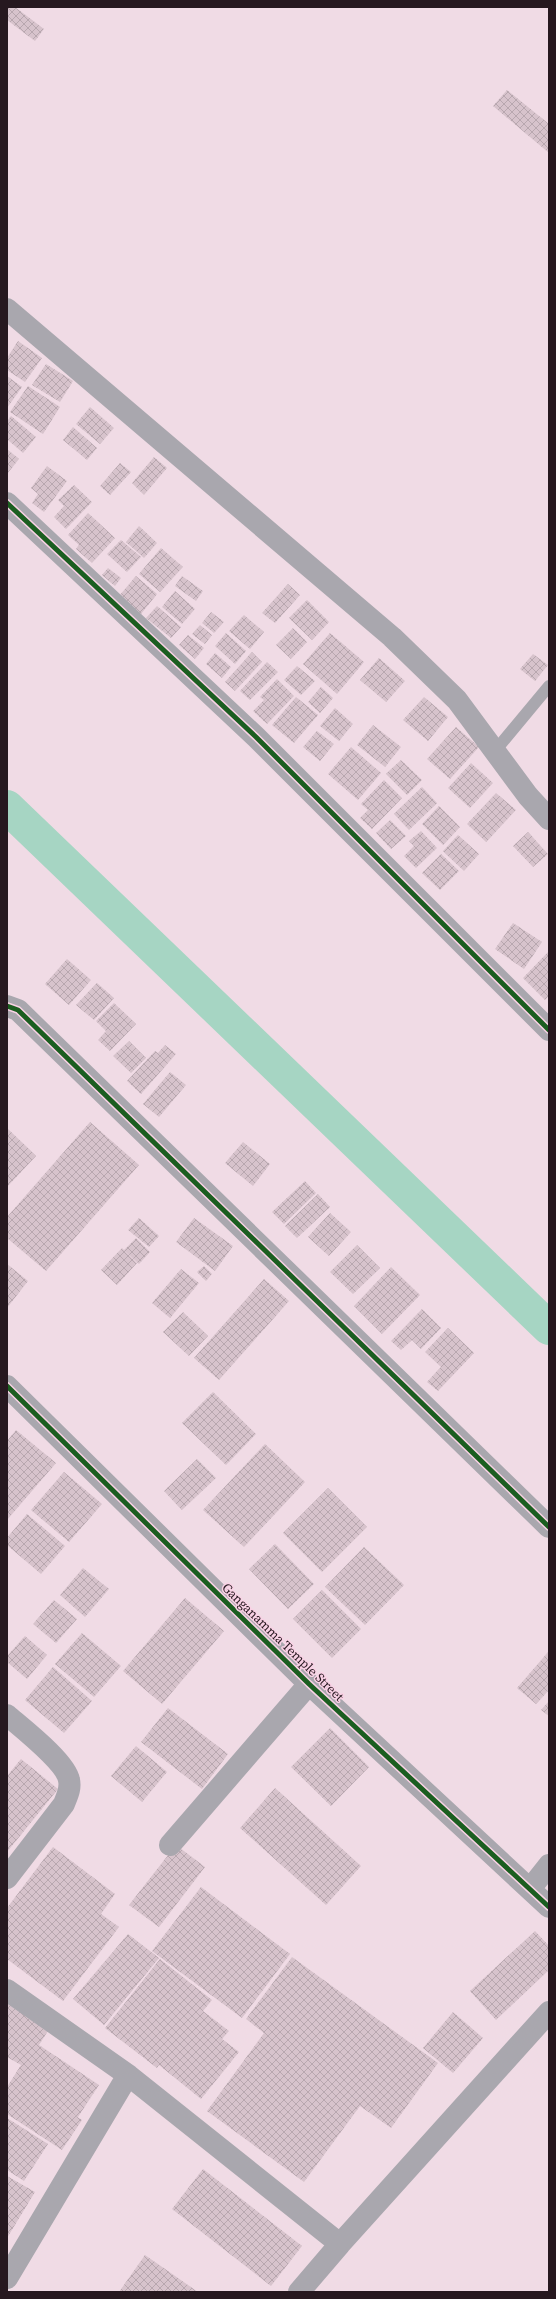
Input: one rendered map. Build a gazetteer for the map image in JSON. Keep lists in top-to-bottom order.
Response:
{
  "streets": {
    "street": ["Ganganamma Temple Street"]
  }
}
